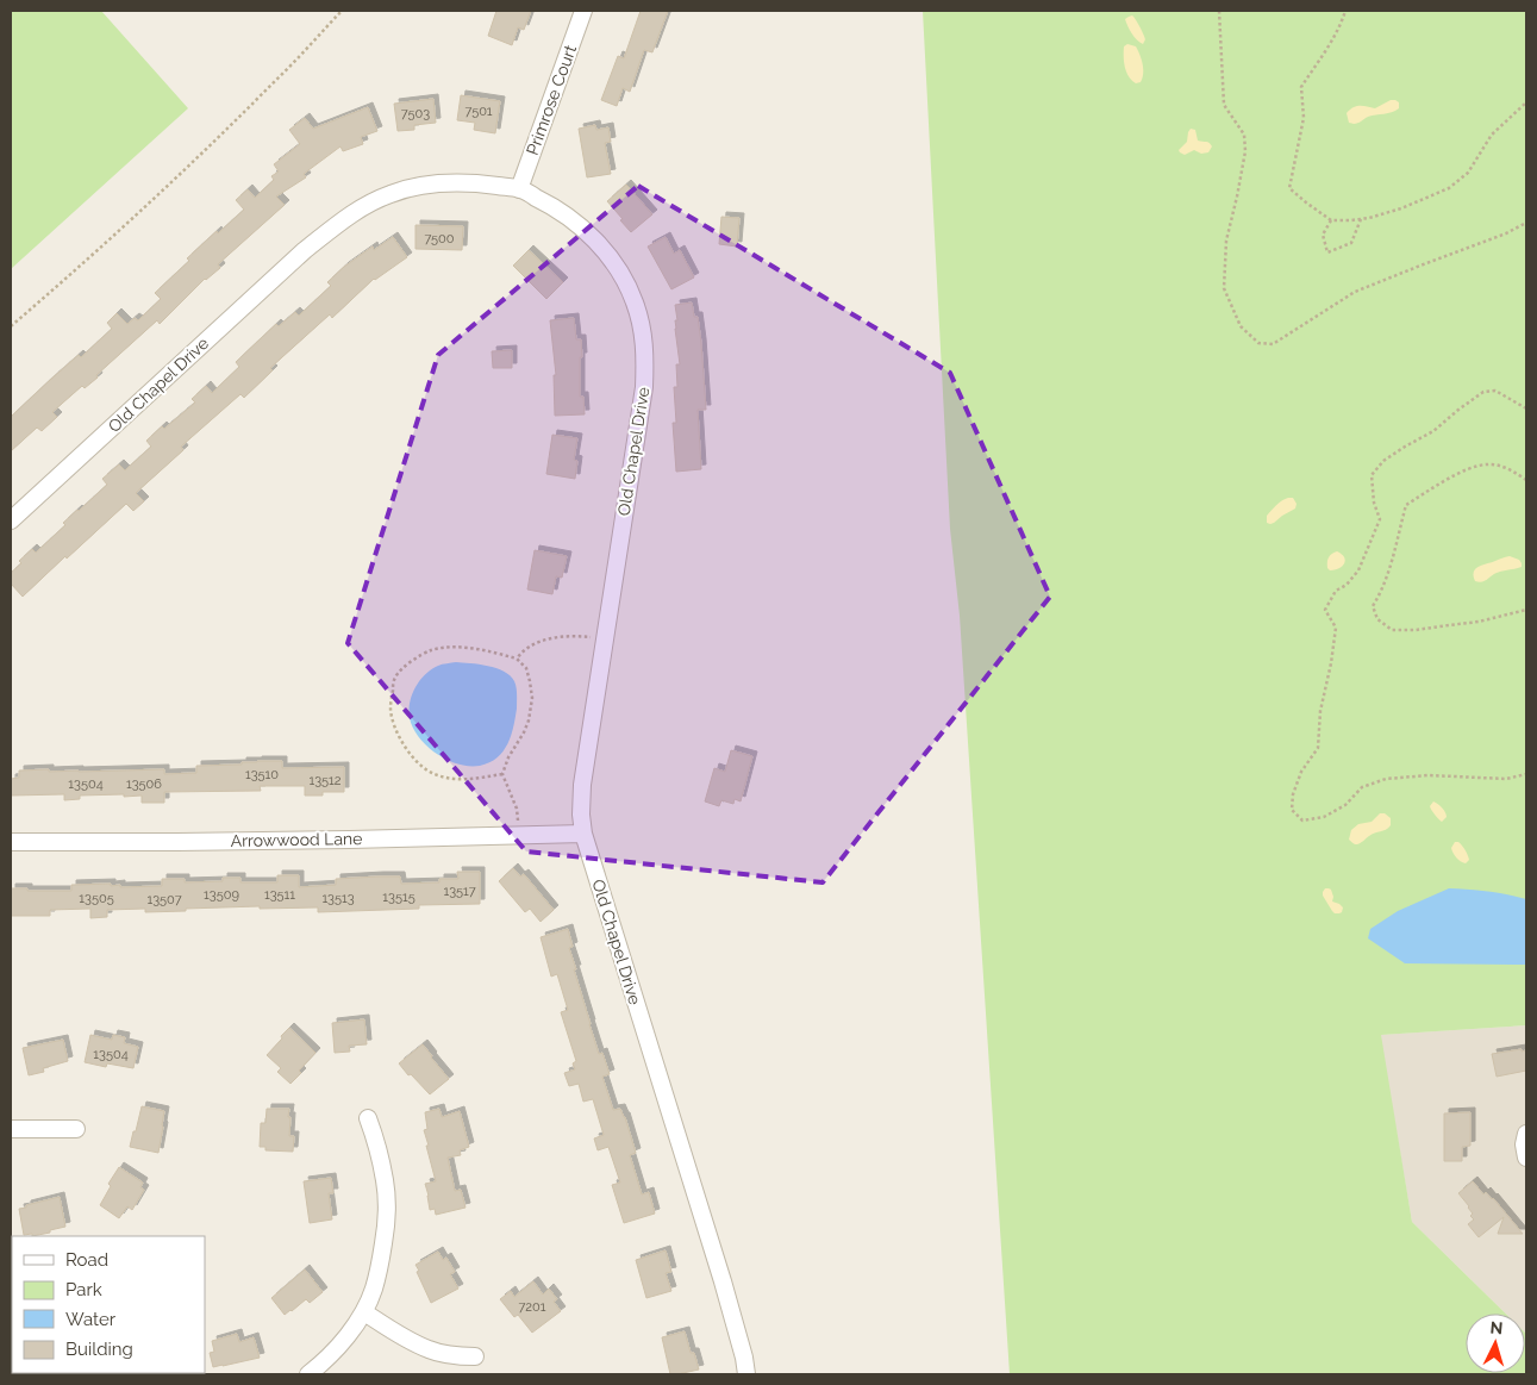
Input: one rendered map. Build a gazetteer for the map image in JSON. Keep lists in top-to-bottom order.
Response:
{
  "streets": {
    "street": ["Primrose Court", "Old Chapel Drive", "Arrowwood Lane"]
  },
  "crossings": [
    ["Primrose Court", "Old Chapel Drive"],
    ["Old Chapel Drive", "Arrowwood Lane"]
  ],
  "house_numbers": [
    "7501",
    "7503",
    "7500",
    "13510",
    "13512",
    "13504",
    "13506",
    "13517",
    "13509",
    "13511",
    "13515",
    "13505",
    "13513",
    "13507",
    "13504",
    "7201"
  ],
  "legend": [
    "Road",
    "Park",
    "Water",
    "Building"
  ],
  "north": "top"
}
